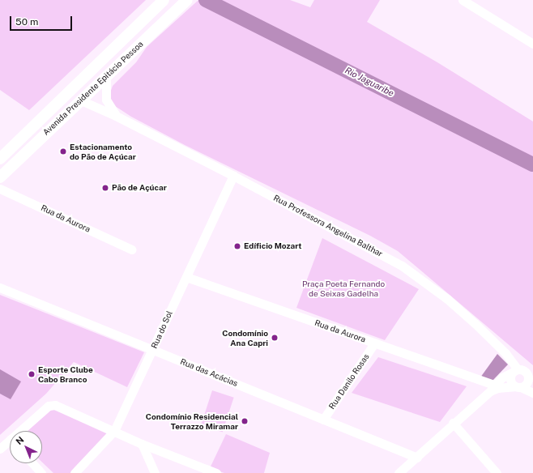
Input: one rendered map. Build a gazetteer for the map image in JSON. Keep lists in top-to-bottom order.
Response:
{
  "streets": {
    "main road": ["Avenida Presidente Epitácio Pessoa"],
    "street": [
      "Rua da Aurora",
      "Rua Professora Angelina Balthar",
      "Rua do Sol",
      "Rua das Acácias",
      "Rua Danilo Rosas"
    ]
  },
  "crossings": [
    ["Avenida Presidente Epitácio Pessoa", "Rua Professora Angelina Balthar"],
    ["Rua da Aurora", "Rua do Sol"],
    ["Rua da Aurora", "Rua Danilo Rosas"],
    ["Rua Professora Angelina Balthar", "Rua do Sol"],
    ["Rua do Sol", "Rua das Acácias"],
    ["Rua das Acácias", "Rua Danilo Rosas"]
  ],
  "water": ["Rio Jaguaribe"],
  "parks": ["Praça Poeta Fernando de Seixas Gadelha"],
  "places": [
    "Estacionamento do Pão de Açúcar",
    "Pão de Açúcar",
    "Edíficio Mozart",
    "Condomínio Ana Capri",
    "Esporte Clube Cabo Branco",
    "Condomínio Residencial Terrazzo Miramar"
  ],
  "scale_bar": "50 m",
  "north": "top left"
}
